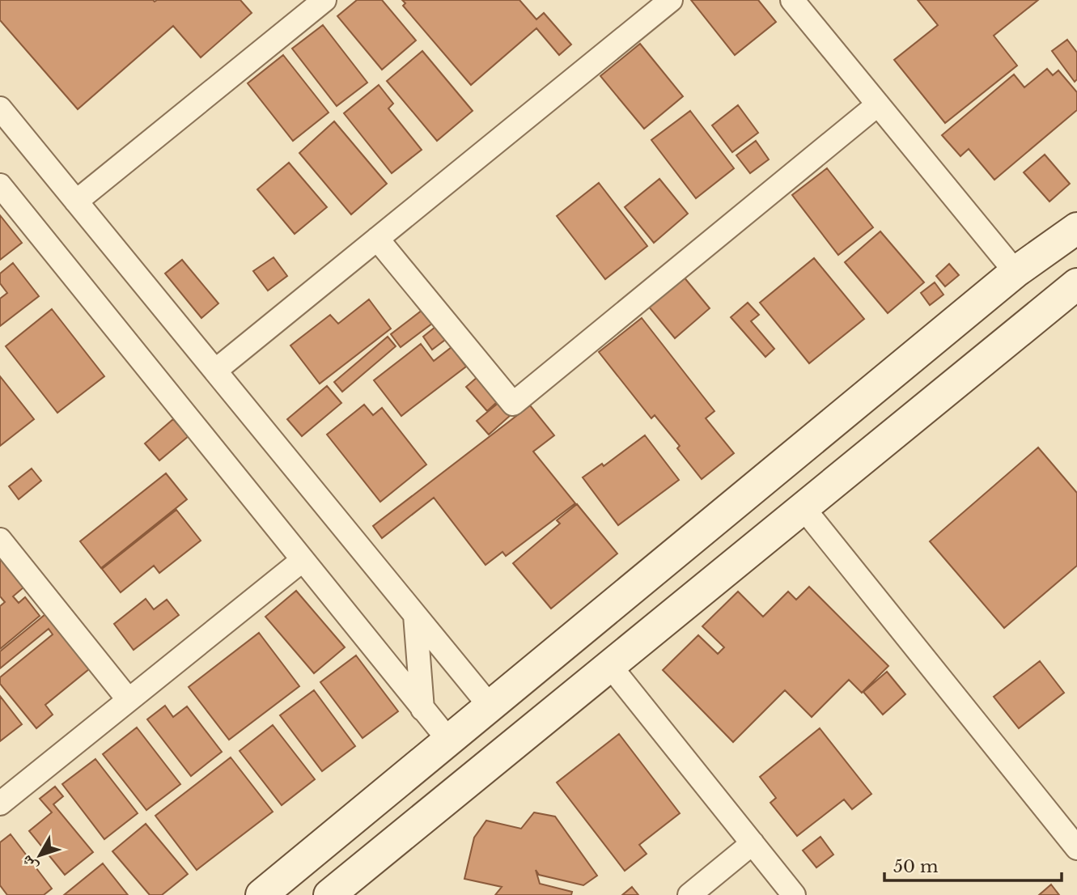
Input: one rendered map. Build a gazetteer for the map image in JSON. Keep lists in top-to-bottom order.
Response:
{
  "scale_bar": "50 m",
  "north": "bottom left"
}
